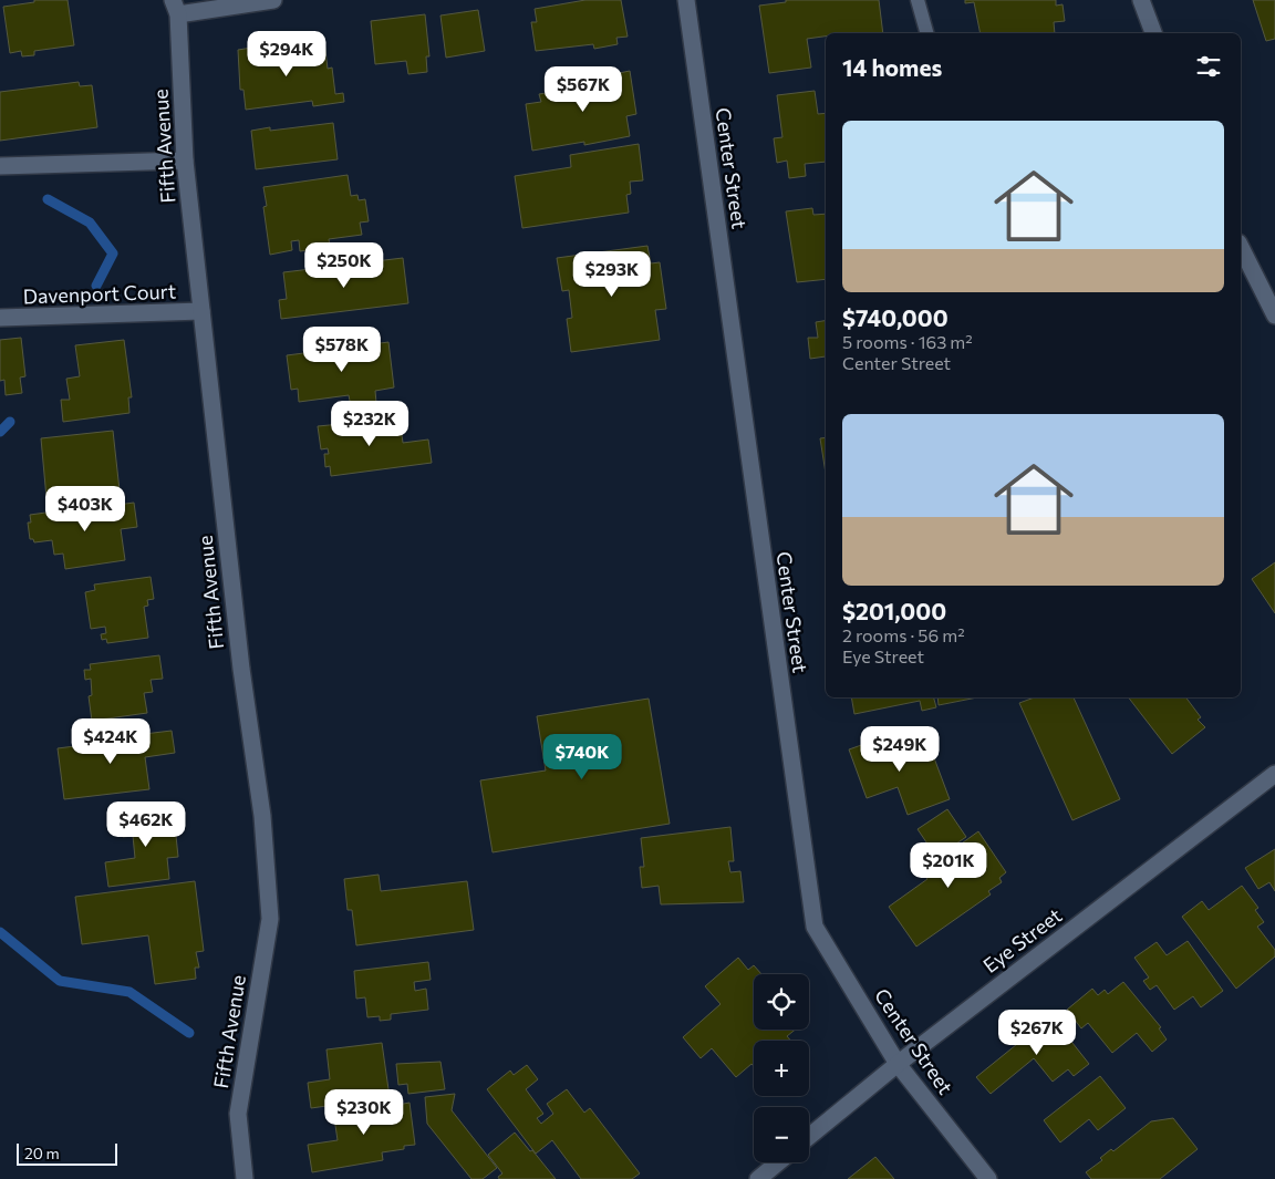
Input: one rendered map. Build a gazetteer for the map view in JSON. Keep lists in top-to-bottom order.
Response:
{
  "streets": {
    "street": [
      "Fifth Avenue",
      "Center Street",
      "Davenport Court",
      "Eye Street"
    ]
  },
  "crossings": [
    ["Fifth Avenue", "Davenport Court"],
    ["Center Street", "Eye Street"]
  ],
  "scale_bar": "20 m",
  "page": {
    "price": [
      "$294K",
      "$567K",
      "$250K",
      "$293K",
      "$578K",
      "$232K",
      "$403K",
      "$424K",
      "$249K",
      "$740K",
      "$462K",
      "$201K",
      "$267K",
      "$230K"
    ],
    "heading": "14 homes",
    "list": [
      {
        "name": "$740,000",
        "note": "5 rooms · 163 m² · Center Street"
      },
      {
        "name": "$201,000",
        "note": "2 rooms · 56 m² · Eye Street"
      }
    ],
    "map_buttons": ["+", "−"],
    "scale": "20 m"
  }
}
